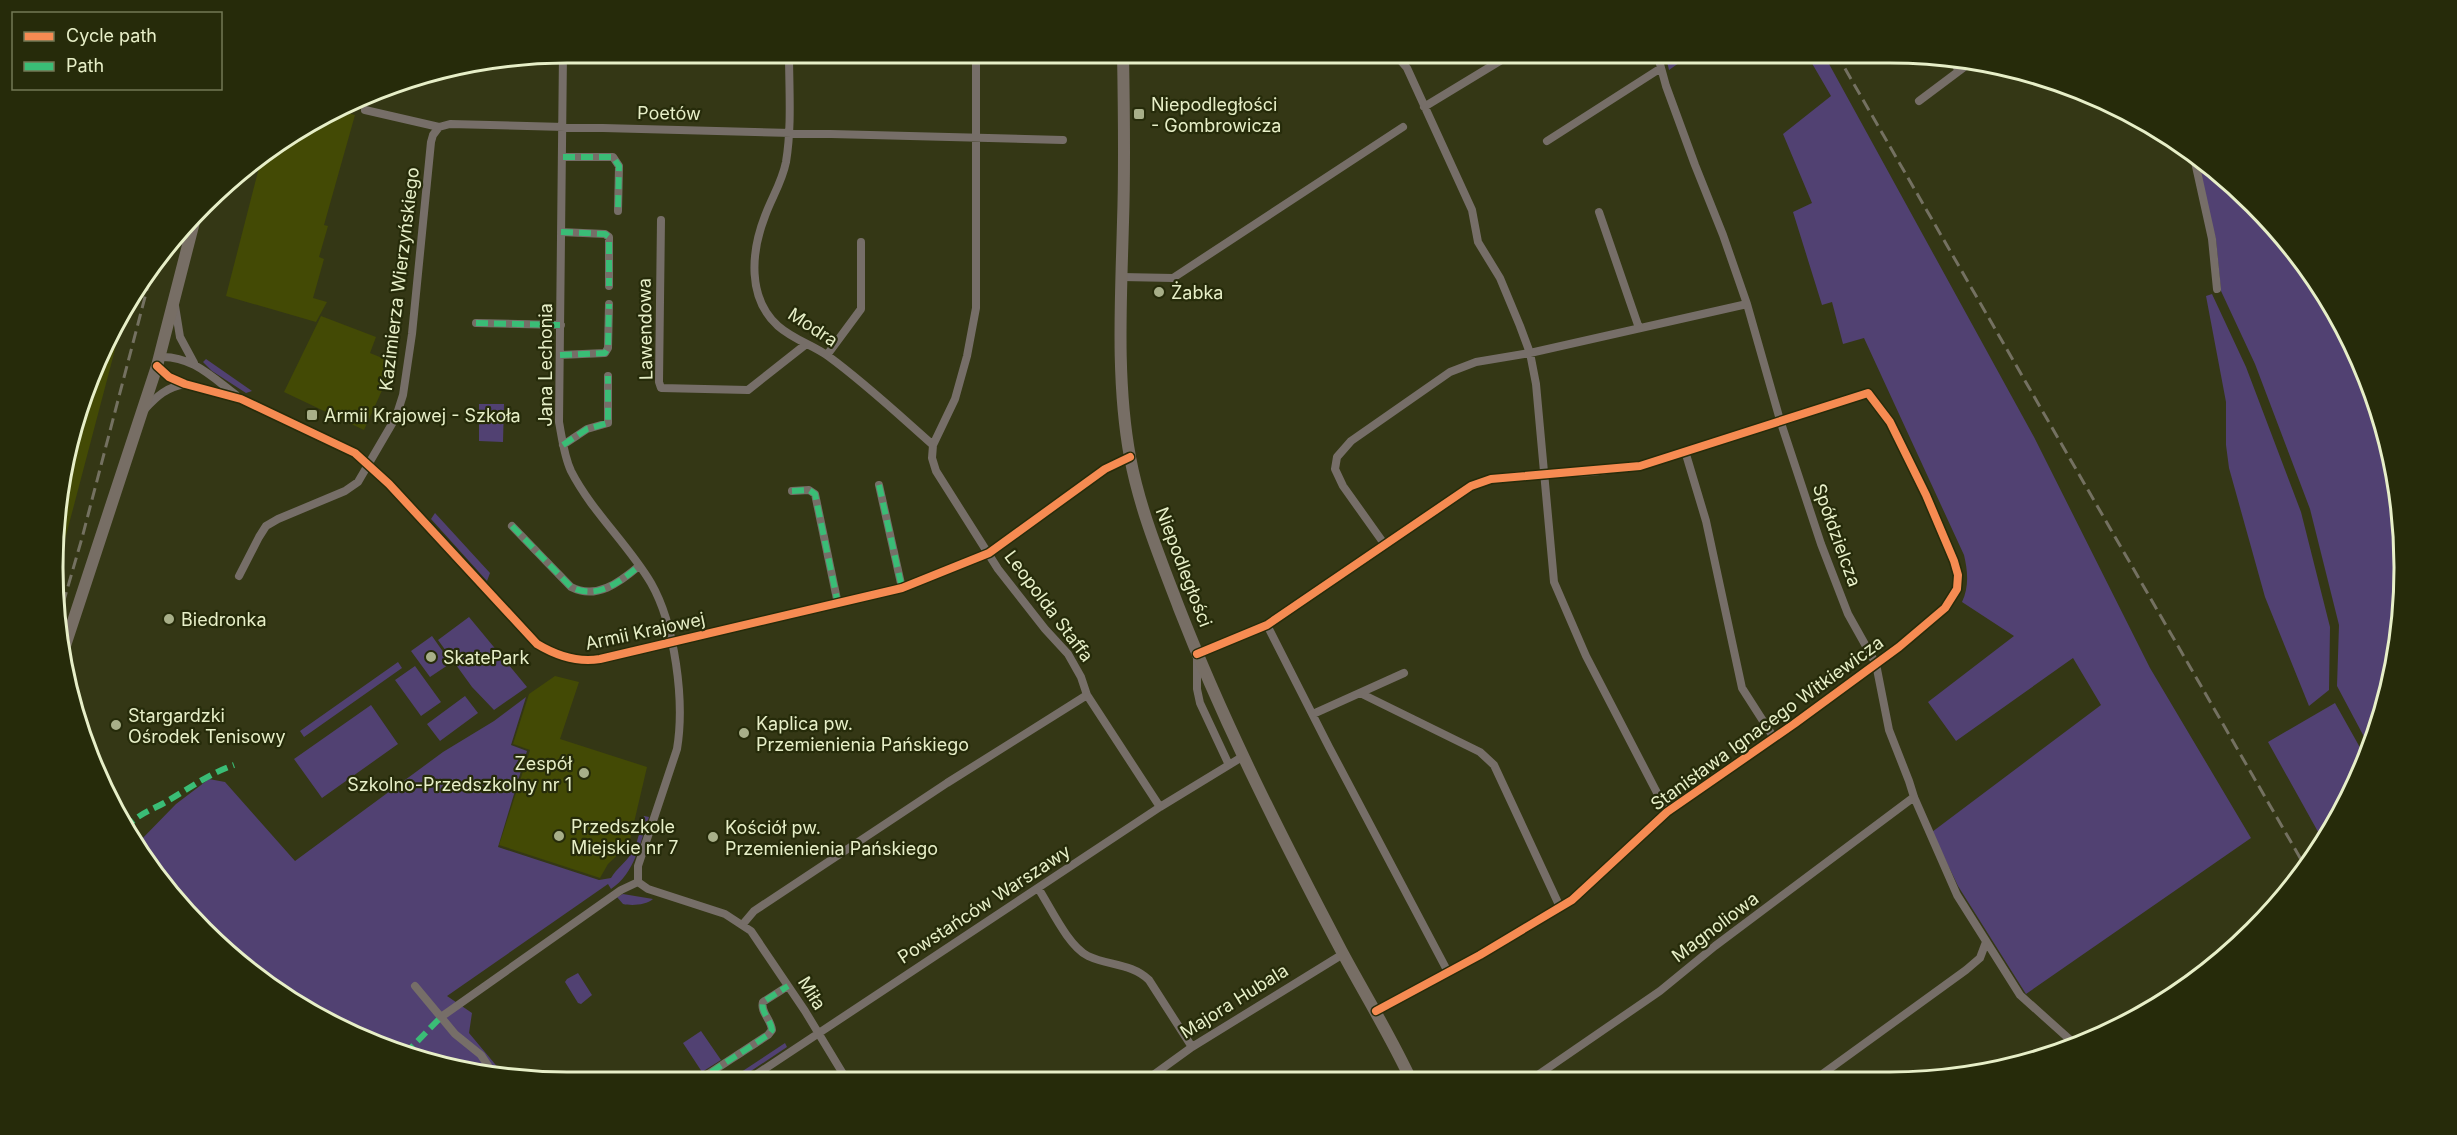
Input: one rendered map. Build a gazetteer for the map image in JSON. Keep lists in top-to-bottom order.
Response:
{
  "streets": {
    "street": [
      "Poetów",
      "Kazimierza Wierzyńskiego",
      "Modra",
      "Lawendowa",
      "Jana Lechonia",
      "Spółdzielcza",
      "Niepodległości",
      "Leopolda Staffa",
      "Armii Krajowej",
      "Stanisława Ignacego Witkiewicza",
      "Powstańców Warszawy",
      "Magnoliowa",
      "Miła",
      "Majora Hubala"
    ]
  },
  "crossings": [
    ["Poetów", "Kazimierza Wierzyńskiego"],
    ["Poetów", "Modra"],
    ["Poetów", "Jana Lechonia"],
    ["Kazimierza Wierzyńskiego", "Armii Krajowej"],
    ["Modra", "Lawendowa"],
    ["Modra", "Leopolda Staffa"],
    ["Jana Lechonia", "Armii Krajowej"],
    ["Spółdzielcza", "Stanisława Ignacego Witkiewicza"],
    ["Spółdzielcza", "Magnoliowa"],
    ["Niepodległości", "Armii Krajowej"],
    ["Niepodległości", "Stanisława Ignacego Witkiewicza"],
    ["Niepodległości", "Powstańców Warszawy"],
    ["Niepodległości", "Majora Hubala"],
    ["Leopolda Staffa", "Armii Krajowej"],
    ["Leopolda Staffa", "Powstańców Warszawy"],
    ["Powstańców Warszawy", "Miła"]
  ],
  "places": {
    "transit": ["Niepodległości - Gombrowicza", "Armii Krajowej - Szkoła"],
    "other": [
      "Żabka",
      "Biedronka",
      "SkatePark",
      "Stargardzki Ośrodek Tenisowy",
      "Kaplica pw. Przemienienia Pańskiego",
      "Zespół Szkolno-Przedszkolny nr 1",
      "Przedszkole Miejskie nr 7",
      "Kościół pw. Przemienienia Pańskiego"
    ]
  },
  "legend": ["Cycle path", "Path"]
}
